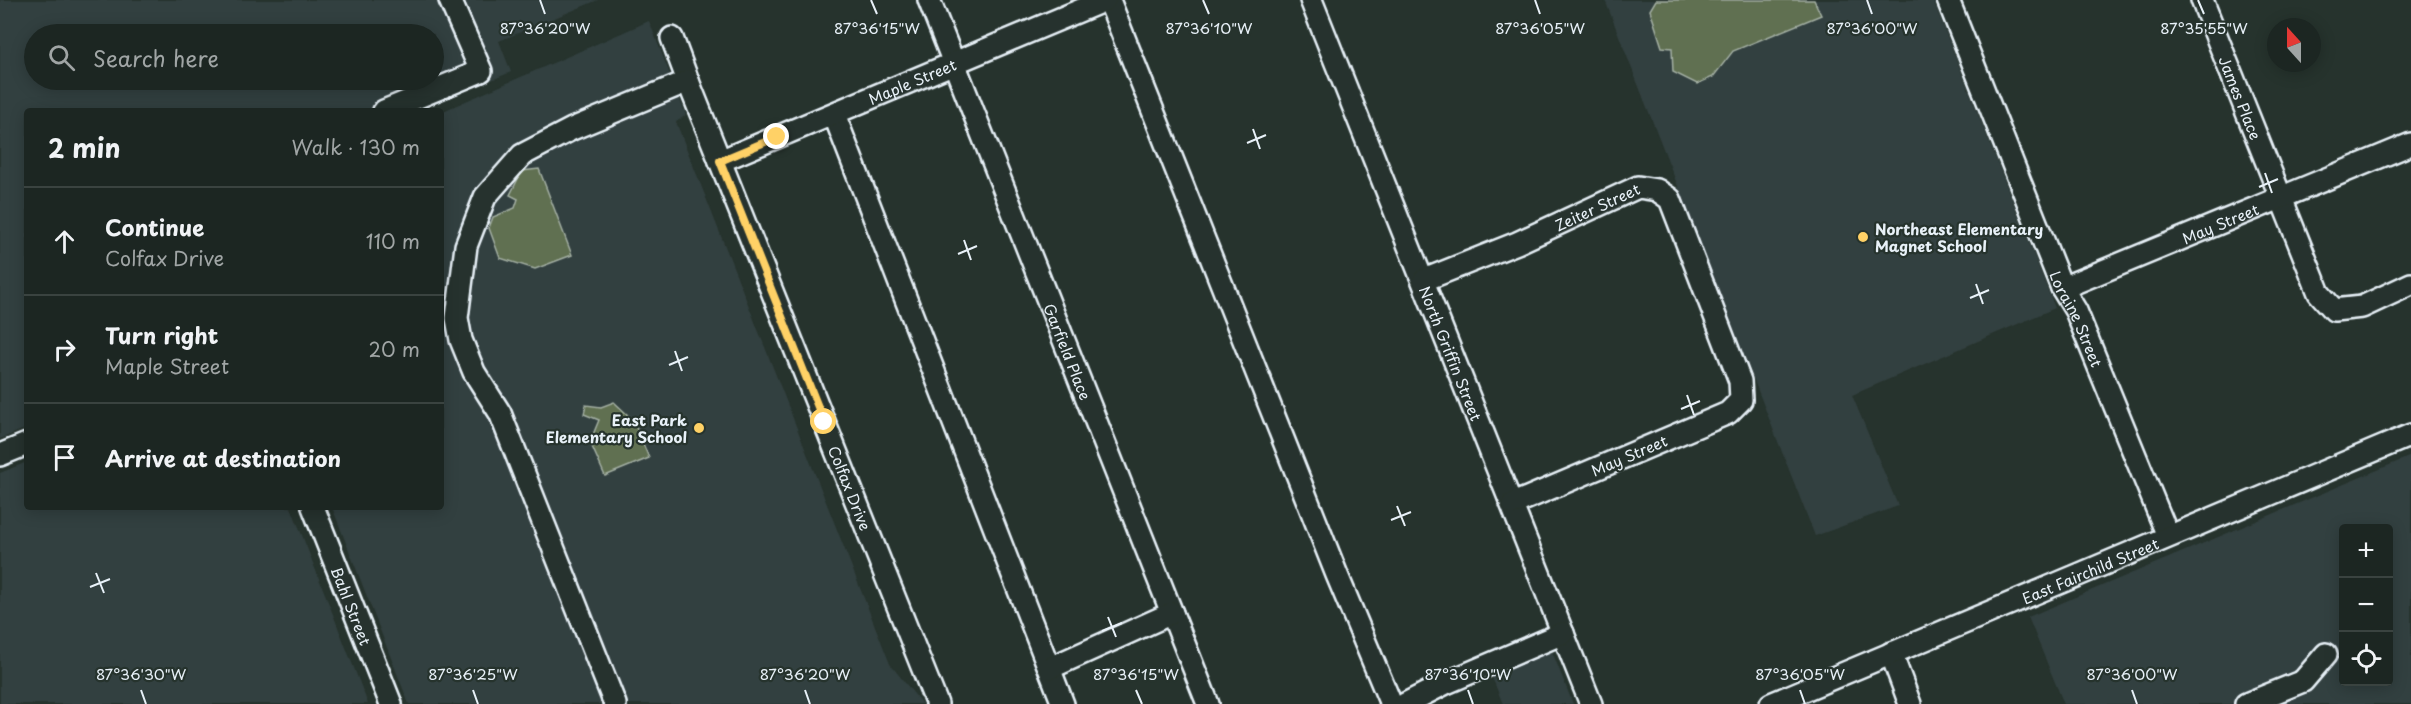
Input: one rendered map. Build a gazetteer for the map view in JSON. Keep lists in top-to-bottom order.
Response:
{
  "streets": {
    "street": [
      "Maple Street",
      "James Place",
      "Zeiter Street",
      "May Street",
      "Loraine Street",
      "Garfield Place",
      "North Griffin Street",
      "Colfax Drive",
      "East Fairchild Street",
      "Bahl Street"
    ]
  },
  "crossings": [
    ["Maple Street", "Garfield Place"],
    ["Maple Street", "Colfax Drive"],
    ["James Place", "May Street"],
    ["Zeiter Street", "May Street"],
    ["Zeiter Street", "North Griffin Street"],
    ["May Street", "Loraine Street"],
    ["May Street", "North Griffin Street"],
    ["Loraine Street", "East Fairchild Street"]
  ],
  "places": ["Northeast Elementary Magnet School", "East Park Elementary School"],
  "north": "top",
  "page": {
    "search": "Search here",
    "heading": ["2 min", "Walk · 130 m"],
    "list": [
      ["Continue", "Colfax Drive", "110 m"],
      ["Turn right", "Maple Street", "20 m"],
      "Arrive at destination"
    ],
    "map_buttons": ["+", "−"]
  },
  "coordinates": [
    "87°36'10\"W",
    "87°36'20\"W",
    "87°36'15\"W",
    "87°36'05\"W",
    "87°36'00\"W",
    "87°35'55\"W",
    "87°36'30\"W",
    "87°36'25\"W"
  ]
}
